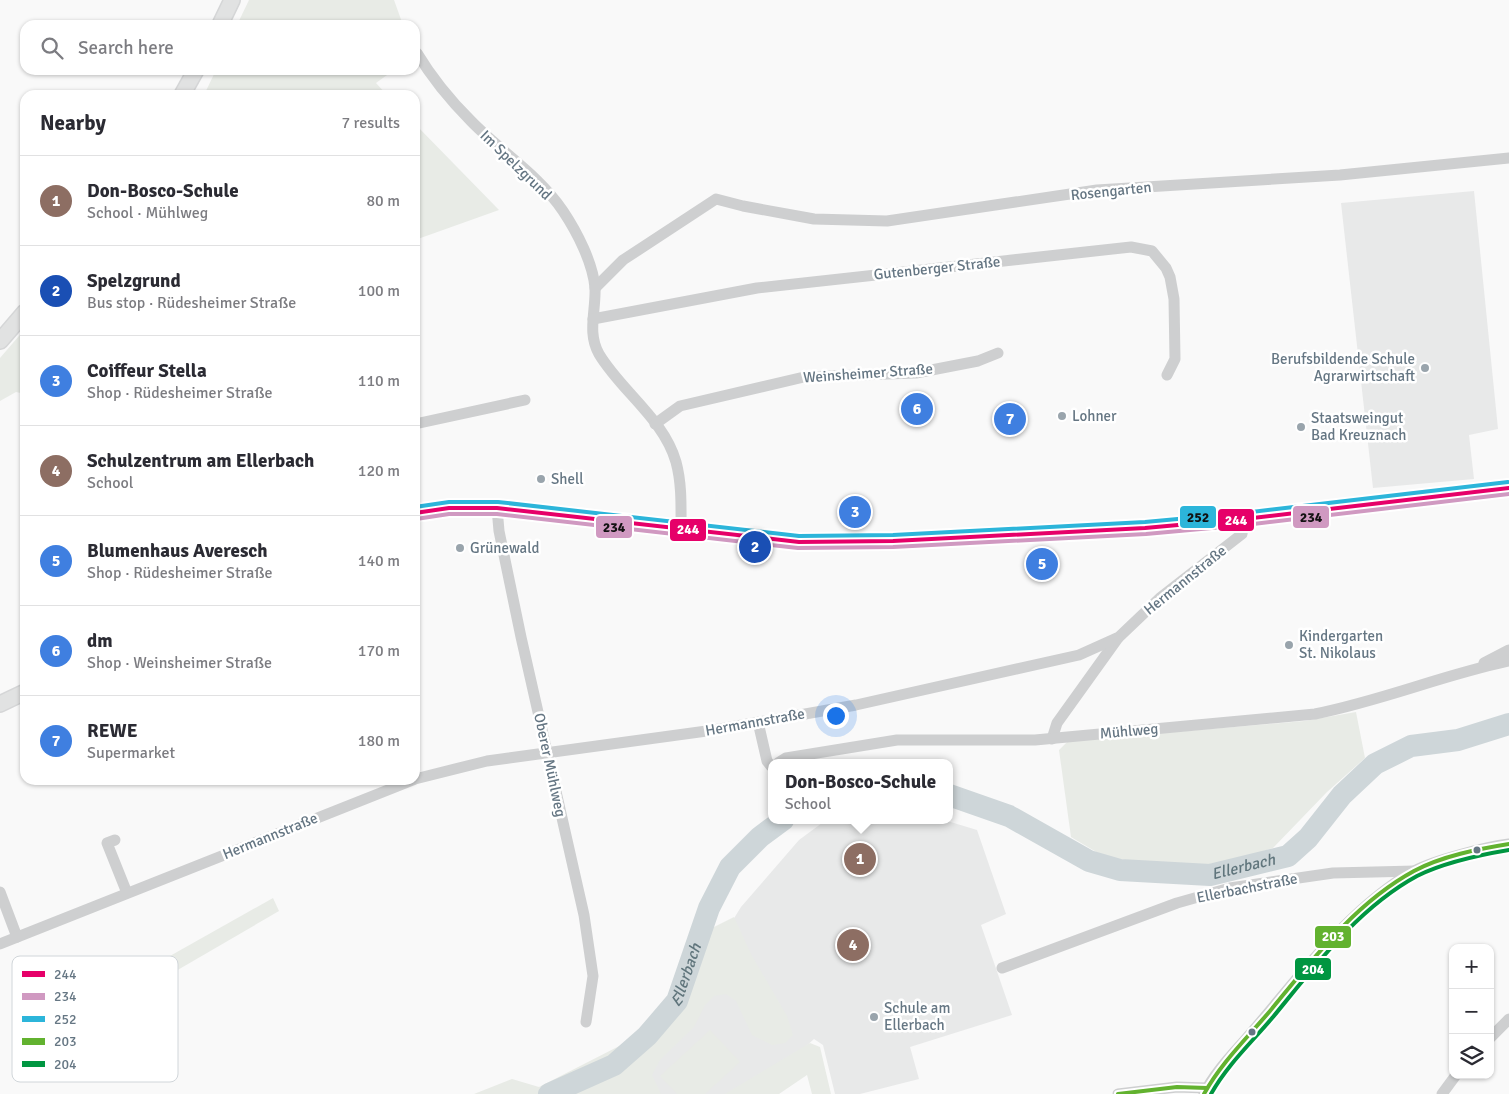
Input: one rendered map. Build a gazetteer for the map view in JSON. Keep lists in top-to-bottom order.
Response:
{
  "streets": {
    "street": [
      "Im Spelzgrund",
      "Rosengarten",
      "Gutenberger Straße",
      "Weinsheimer Straße",
      "Hermannstraße",
      "Mühlweg",
      "Oberer Mühlweg",
      "Ellerbachstraße"
    ]
  },
  "crossings": [
    ["Im Spelzgrund", "Rosengarten"],
    ["Im Spelzgrund", "Gutenberger Straße"],
    ["Im Spelzgrund", "Weinsheimer Straße"],
    ["Hermannstraße", "Mühlweg"],
    ["Hermannstraße", "Oberer Mühlweg"]
  ],
  "water": ["Ellerbach"],
  "places": [
    "Berufsbildende Schule Agrarwirtschaft",
    "Lohner",
    "Staatsweingut Bad Kreuznach",
    "Shell",
    "Grünewald",
    "Kindergarten St. Nikolaus",
    "Schule am Ellerbach"
  ],
  "lines": [
    "transit line 252",
    "transit line 244",
    "transit line 234",
    "transit line 203",
    "transit line 204"
  ],
  "legend": [
    "244",
    "234",
    "252",
    "203",
    "204"
  ],
  "page": {
    "search": "Search here",
    "heading": ["Nearby", "7 results"],
    "list": [
      {
        "mark": "1",
        "name": "Don-Bosco-Schule",
        "note": "School · Mühlweg",
        "value": "80 m"
      },
      {
        "mark": "2",
        "name": "Spelzgrund",
        "note": "Bus stop · Rüdesheimer Straße",
        "value": "100 m"
      },
      {
        "mark": "3",
        "name": "Coiffeur Stella",
        "note": "Shop · Rüdesheimer Straße",
        "value": "110 m"
      },
      {
        "mark": "4",
        "name": "Schulzentrum am Ellerbach",
        "note": "School",
        "value": "120 m"
      },
      {
        "mark": "5",
        "name": "Blumenhaus Averesch",
        "note": "Shop · Rüdesheimer Straße",
        "value": "140 m"
      },
      {
        "mark": "6",
        "name": "dm",
        "note": "Shop · Weinsheimer Straße",
        "value": "170 m"
      },
      {
        "mark": "7",
        "name": "REWE",
        "note": "Supermarket",
        "value": "180 m"
      }
    ],
    "pins": [
      "6",
      "7",
      "3",
      "2",
      "5",
      "1",
      "4"
    ],
    "popup": ["Don-Bosco-Schule", "School"],
    "map_buttons": ["+", "−"]
  }
}
